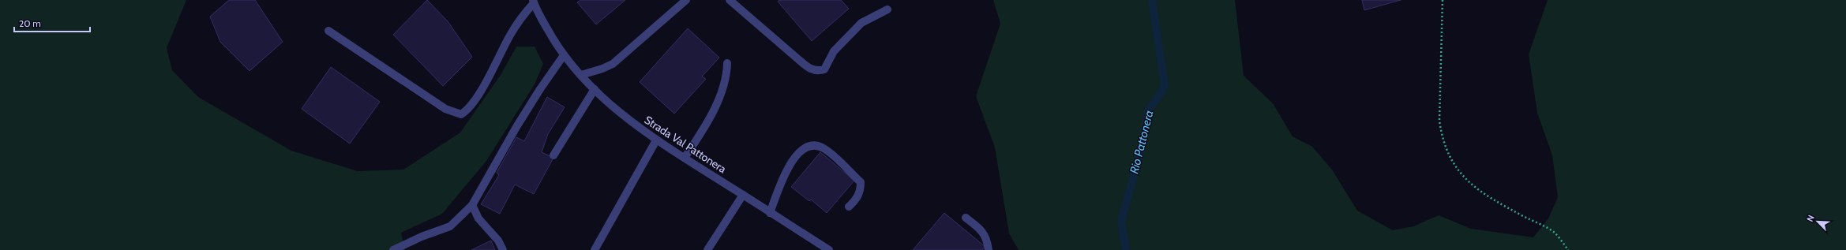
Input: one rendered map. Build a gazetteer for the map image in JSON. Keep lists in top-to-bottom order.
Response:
{
  "streets": {
    "street": ["Strada Val Pattonera"]
  },
  "water": ["Rio Pattonera"],
  "scale_bar": "20 m",
  "north": "top left"
}
